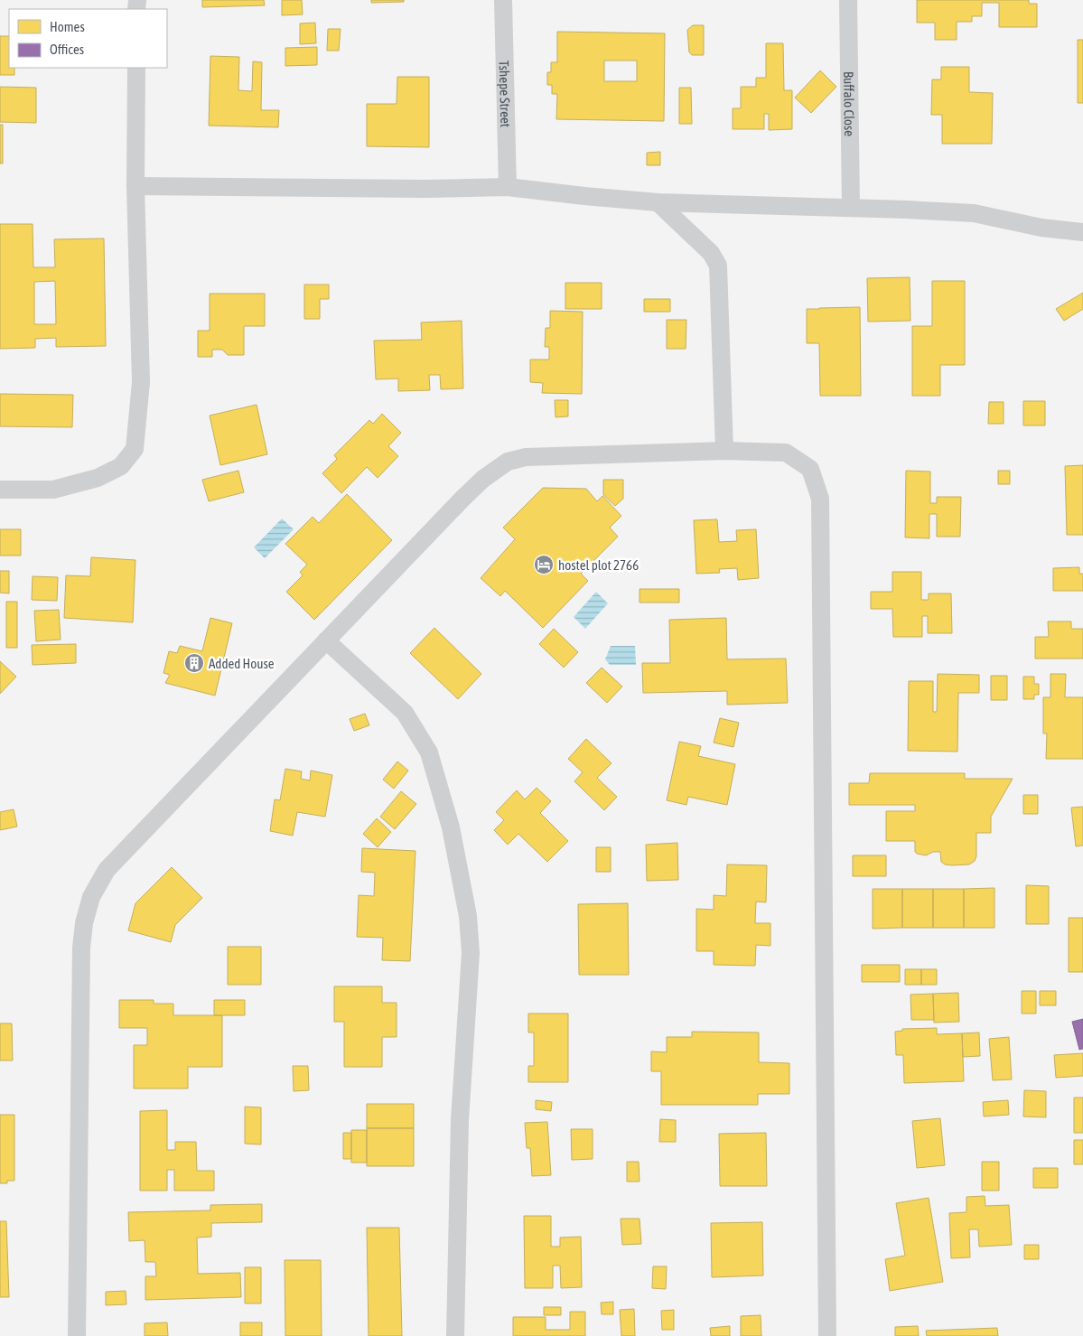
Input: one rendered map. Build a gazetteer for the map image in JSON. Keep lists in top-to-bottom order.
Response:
{
  "streets": {
    "street": ["Tshepe Street", "Buffalo Close"]
  },
  "places": {
    "hotel": ["hostel plot 2766"],
    "building": ["Added House"]
  },
  "legend": ["Homes", "Offices"]
}
